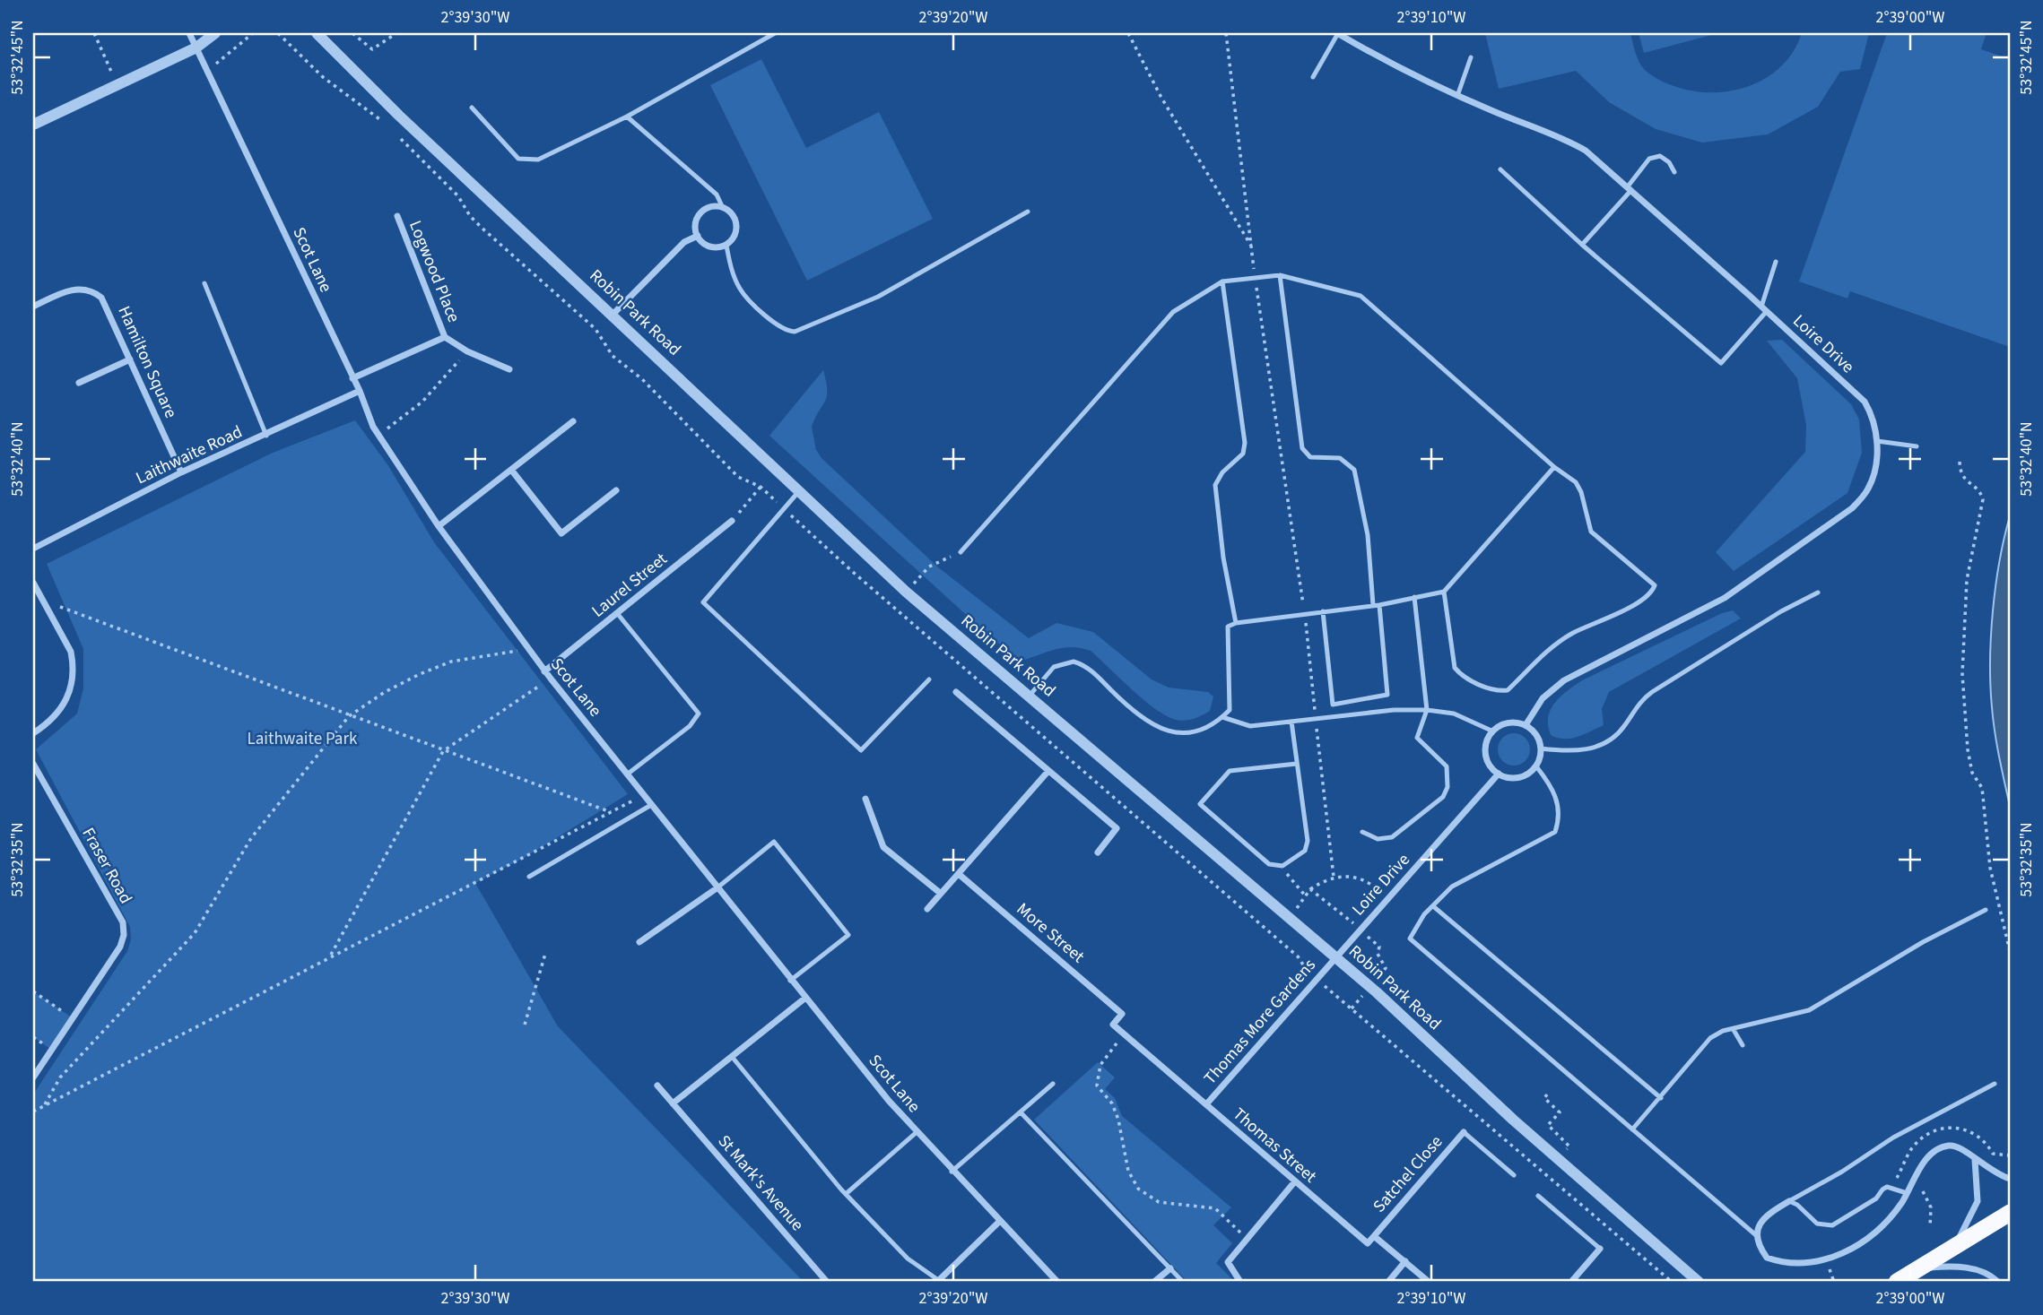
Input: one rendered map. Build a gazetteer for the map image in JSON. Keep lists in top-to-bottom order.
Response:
{
  "streets": {
    "street": [
      "Scot Lane",
      "Logwood Place",
      "Robin Park Road",
      "Loire Drive",
      "Hamilton Square",
      "Laithwaite Road",
      "Laurel Street",
      "Fraser Road",
      "More Street",
      "Thomas More Gardens",
      "Thomas Street",
      "Satchel Close",
      "St Mark's Avenue"
    ]
  },
  "crossings": [
    ["Scot Lane", "Logwood Place"],
    ["Scot Lane", "Laithwaite Road"],
    ["Scot Lane", "Laurel Street"],
    ["Robin Park Road", "Loire Drive"],
    ["Robin Park Road", "Thomas More Gardens"],
    ["Loire Drive", "Thomas More Gardens"],
    ["Hamilton Square", "Laithwaite Road"],
    ["More Street", "Thomas Street"],
    ["Thomas More Gardens", "Thomas Street"],
    ["Thomas Street", "Satchel Close"]
  ],
  "parks": ["Laithwaite Park"],
  "coordinates": [
    "2°39'30\"W",
    "2°39'20\"W",
    "2°39'10\"W",
    "2°39'00\"W",
    "53°32'45\"N",
    "53°32'40\"N",
    "53°32'35\"N"
  ]
}
